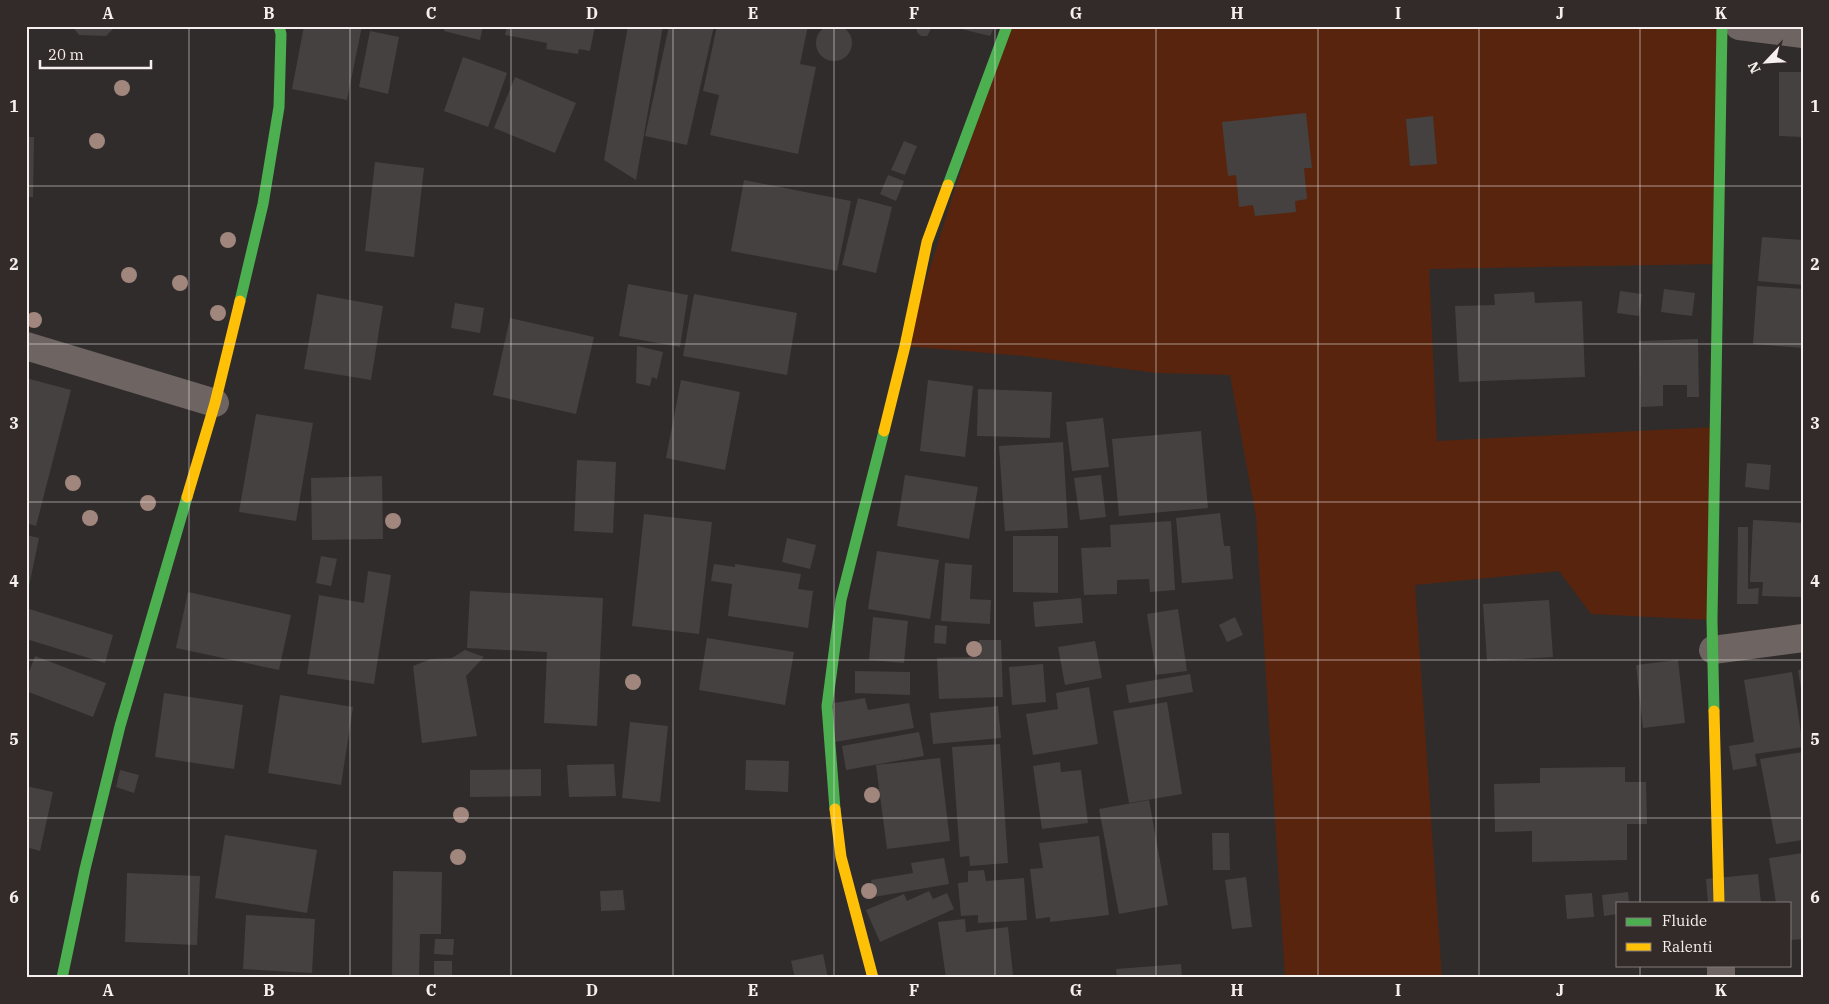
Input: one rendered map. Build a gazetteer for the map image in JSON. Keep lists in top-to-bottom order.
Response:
{
  "legend": ["Fluide", "Ralenti"],
  "scale_bar": "20 m",
  "north": "bottom left",
  "grid": {
    "columns": [
      "A",
      "B",
      "C",
      "D",
      "E",
      "F",
      "G",
      "H",
      "I",
      "J",
      "K"
    ],
    "rows": [
      "1",
      "2",
      "3",
      "4",
      "5",
      "6"
    ]
  }
}
